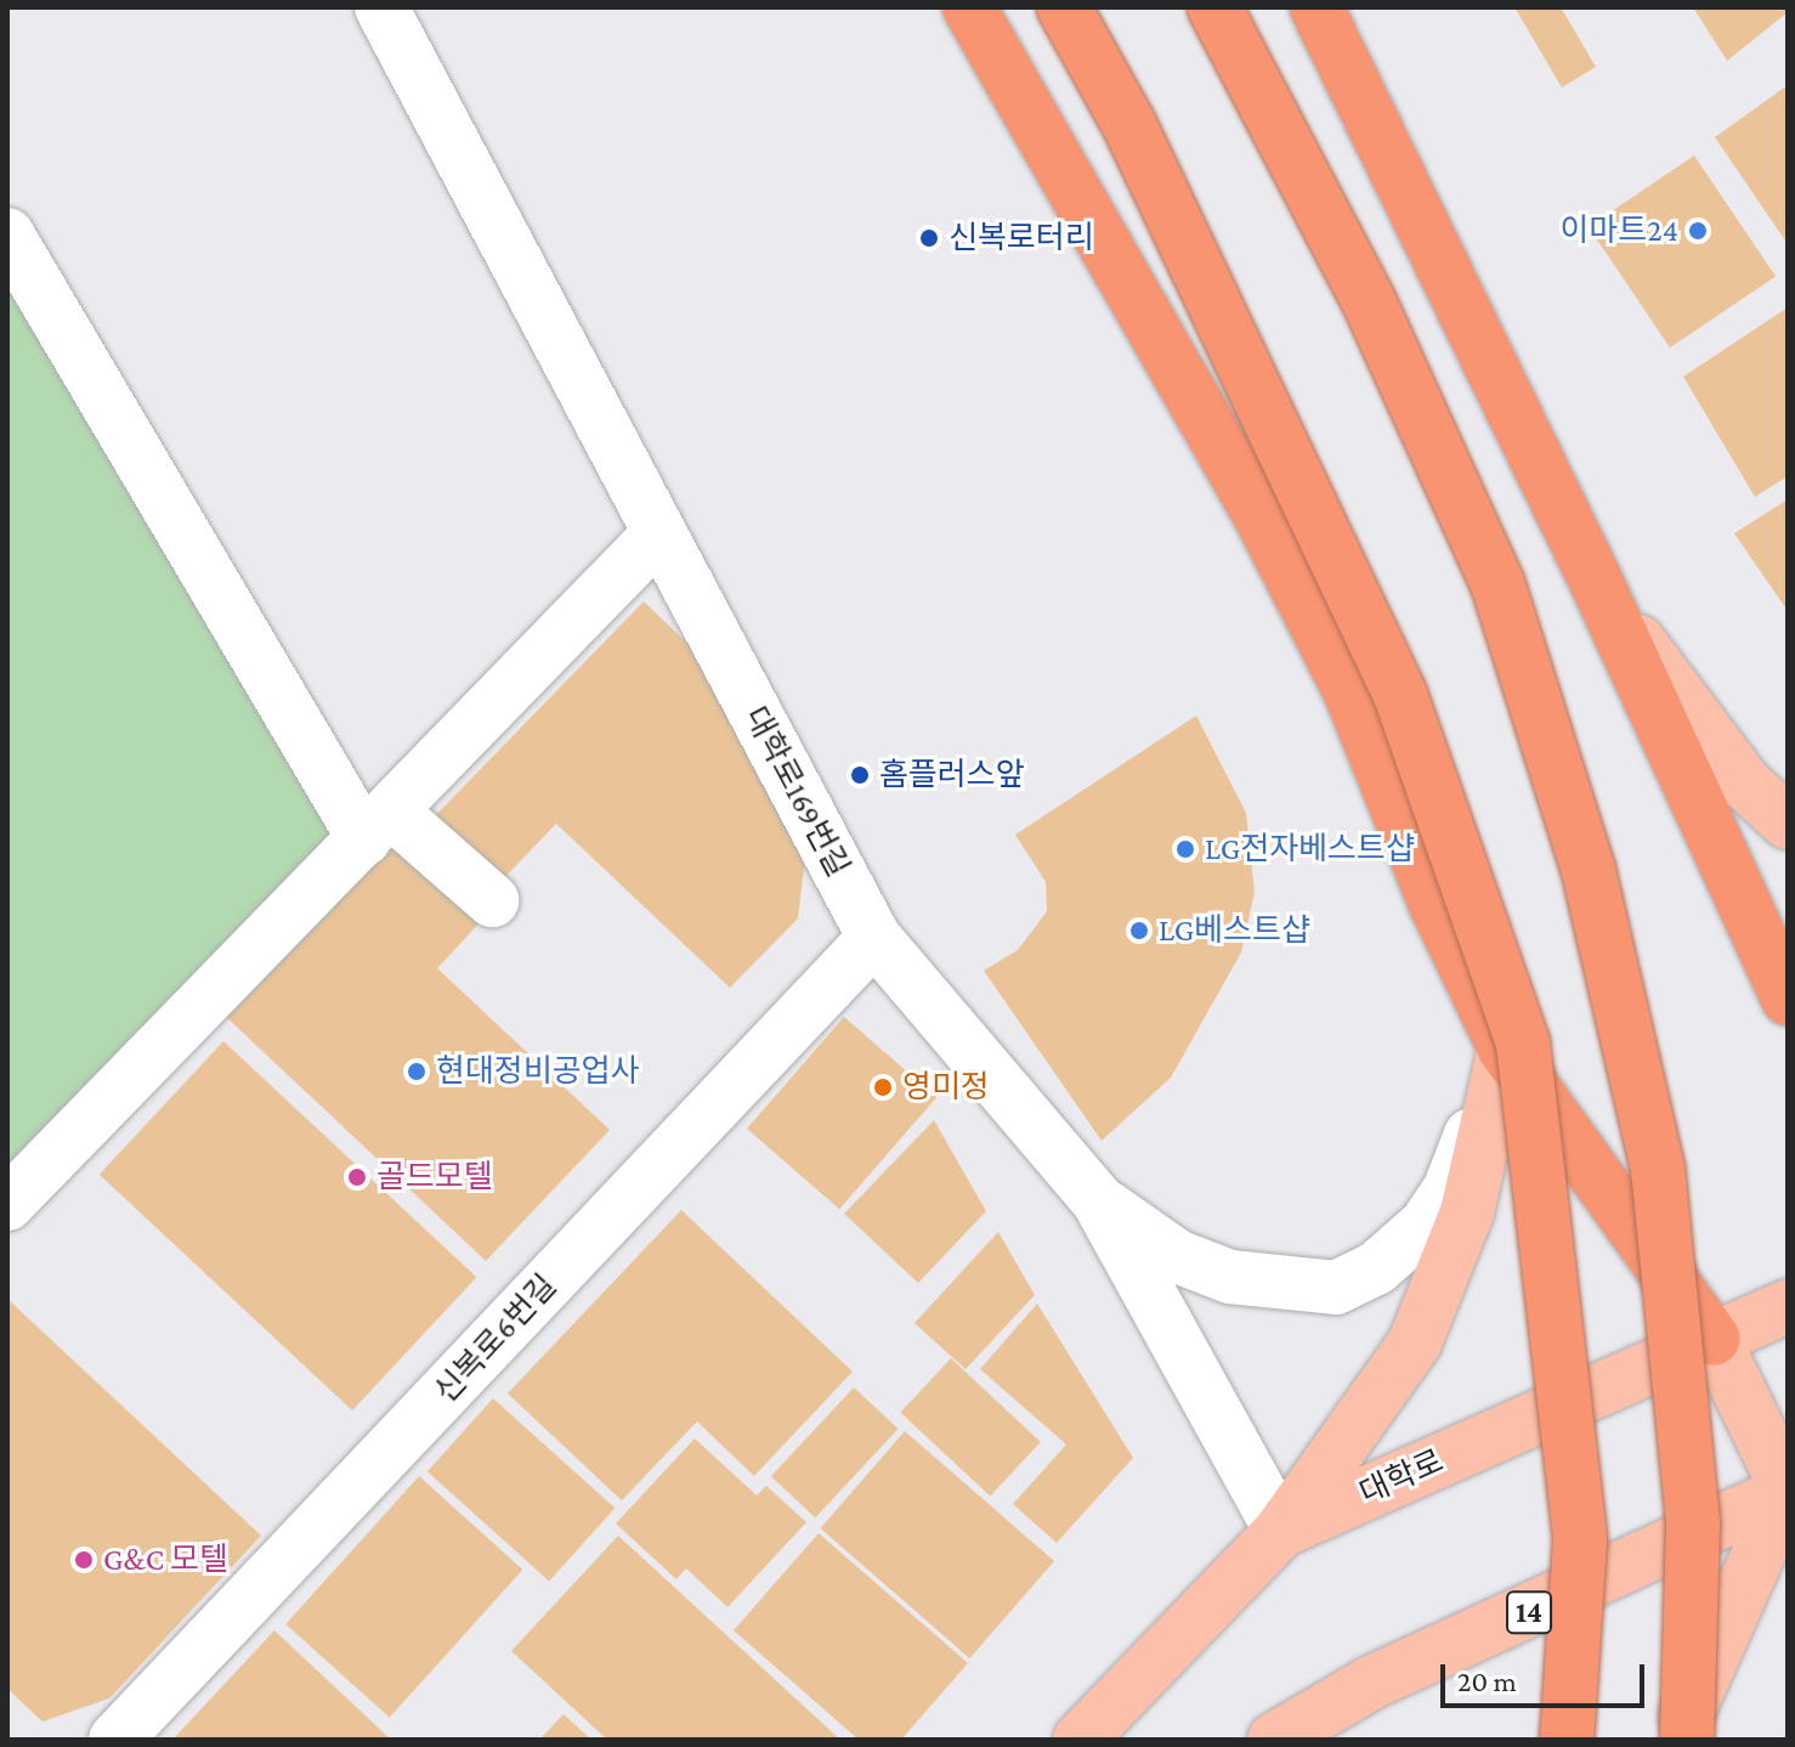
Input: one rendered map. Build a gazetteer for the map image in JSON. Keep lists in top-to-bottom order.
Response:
{
  "streets": {
    "main road": ["대학로", "14"],
    "street": ["대학로169번길", "신복로6번길"]
  },
  "crossings": [
    ["대학로169번길", "신복로6번길"],
    ["대학로169번길", "대학로"]
  ],
  "places": [
    "이마트24",
    "신복로터리",
    "홈플러스앞",
    "LG전자베스트샵",
    "LG베스트샵",
    "현대정비공업사",
    "영미정",
    "골드모텔",
    "G&C 모텔"
  ],
  "scale_bar": "20 m"
}
